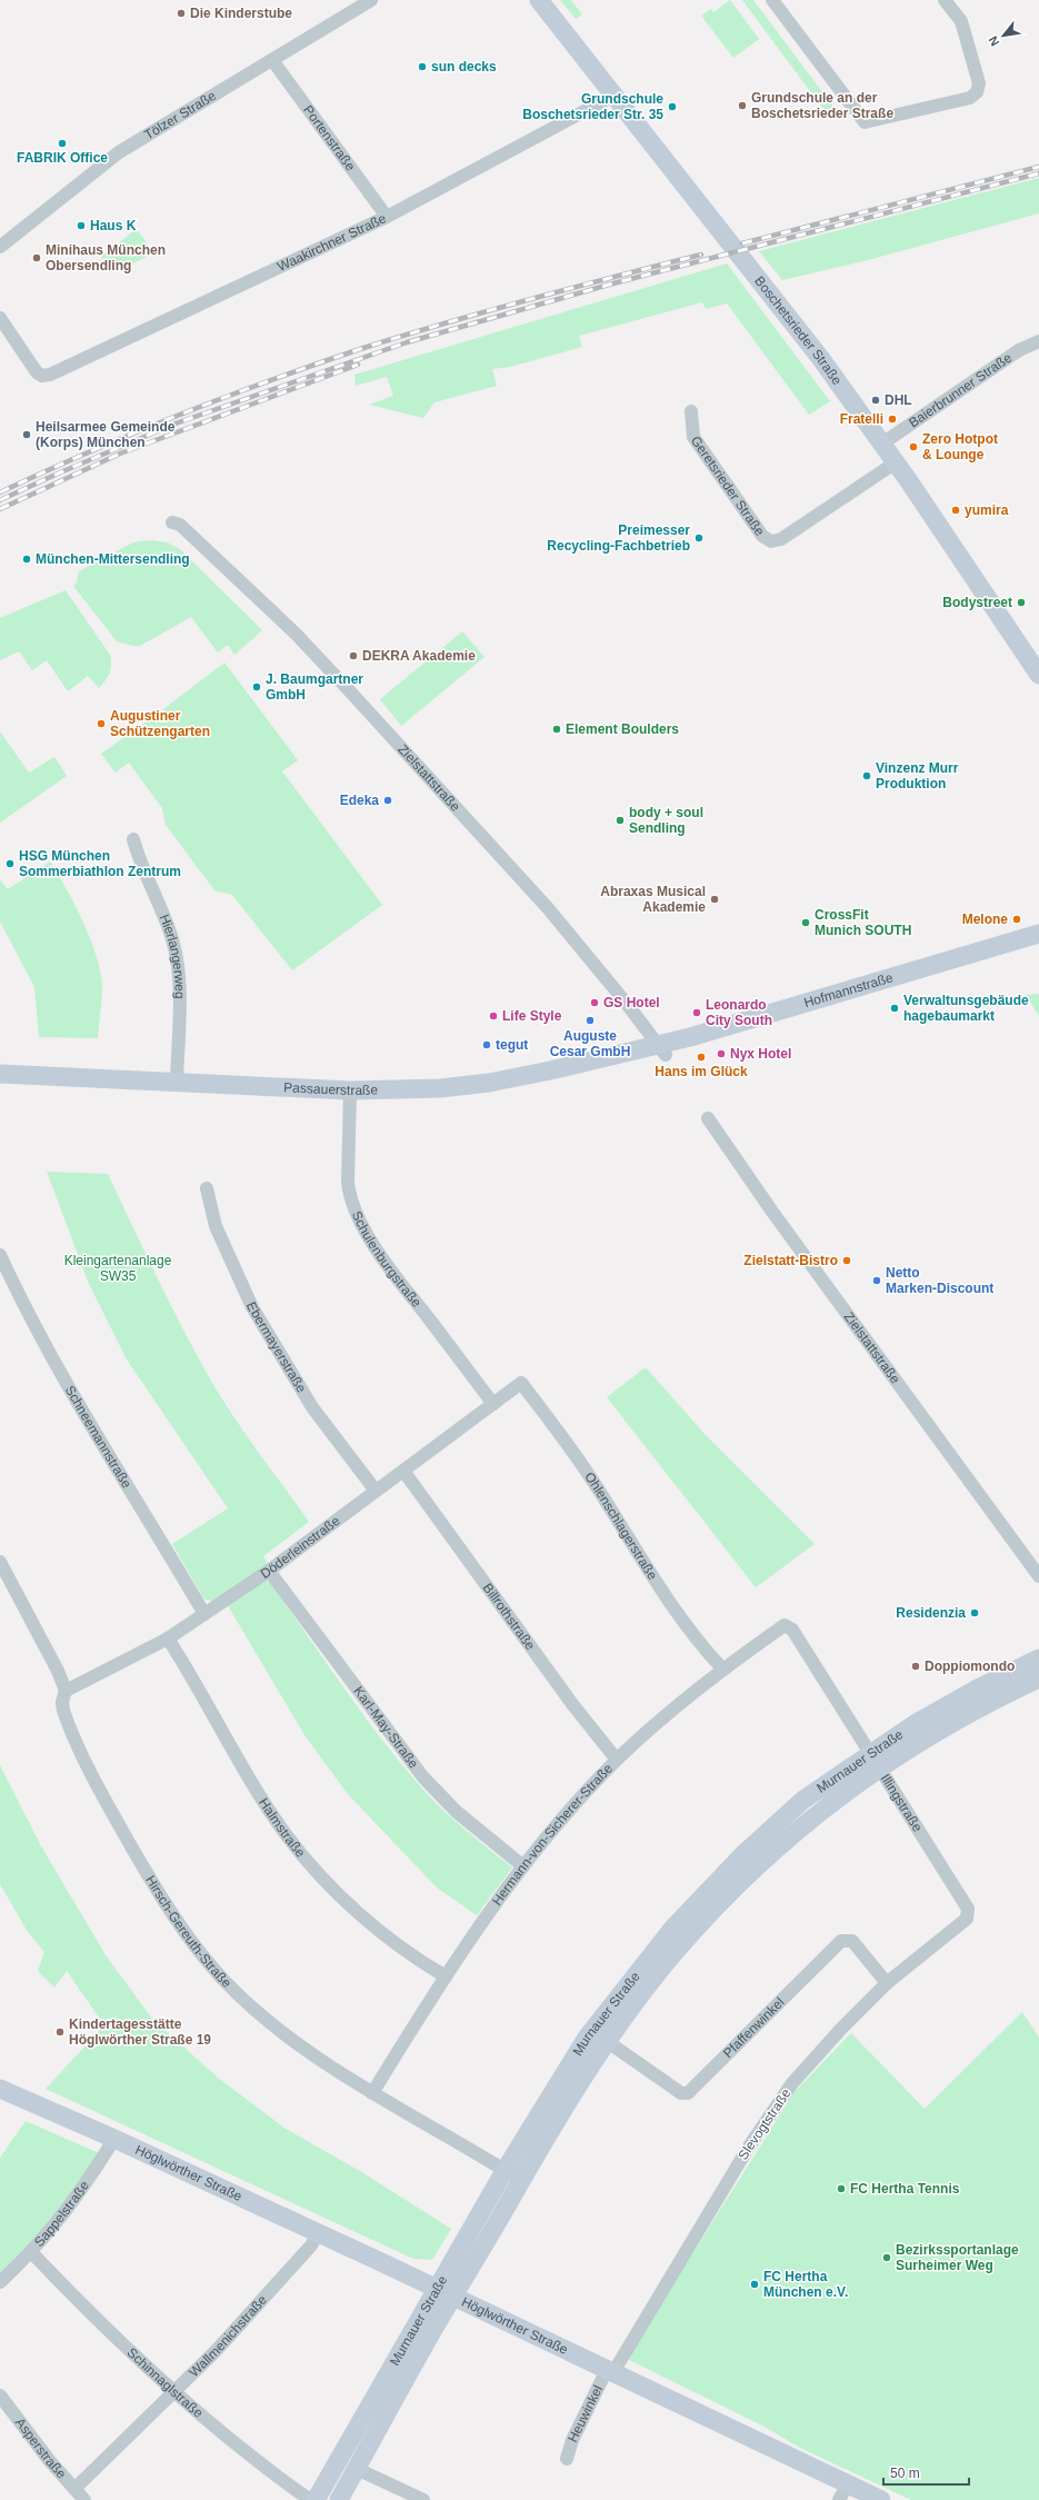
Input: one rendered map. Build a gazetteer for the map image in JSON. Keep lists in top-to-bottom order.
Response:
{
  "streets": {
    "main road": [
      "Boschetsrieder Straße",
      "Hofmannstraße",
      "Passauerstraße",
      "Murnauer Straße",
      "Höglwörther Straße"
    ],
    "street": [
      "Tölzer Straße",
      "Portenstraße",
      "Waakirchner Straße",
      "Baierbrunner Straße",
      "Geretsrieder Straße",
      "Zielstattstraße",
      "Hierlangerweg",
      "Schulenburgstraße",
      "Ebermayerstraße",
      "Schneemannstraße",
      "Ohlenschlagerstraße",
      "Döderleinstraße",
      "Billrothstraße",
      "Karl-May-Straße",
      "Illingstraße",
      "Halmstraße",
      "Hermann-von-Sicherer-Straße",
      "Hirsch-Gereuth-Straße",
      "Pfaffenwinkel",
      "Slevogtstraße",
      "Sappelstraße",
      "Wallmenichstraße",
      "Schinnaglstraße",
      "Heuwinkel",
      "Asperstraße"
    ]
  },
  "crossings": [
    ["Tölzer Straße", "Portenstraße"],
    ["Portenstraße", "Waakirchner Straße"],
    ["Waakirchner Straße", "Boschetsrieder Straße"],
    ["Boschetsrieder Straße", "Baierbrunner Straße"],
    ["Boschetsrieder Straße", "Geretsrieder Straße"],
    ["Zielstattstraße", "Hofmannstraße"],
    ["Zielstattstraße", "Passauerstraße"],
    ["Hierlangerweg", "Passauerstraße"],
    ["Hofmannstraße", "Passauerstraße"],
    ["Passauerstraße", "Schulenburgstraße"],
    ["Schulenburgstraße", "Döderleinstraße"],
    ["Ebermayerstraße", "Döderleinstraße"],
    ["Schneemannstraße", "Döderleinstraße"],
    ["Ohlenschlagerstraße", "Döderleinstraße"],
    ["Ohlenschlagerstraße", "Hermann-von-Sicherer-Straße"],
    ["Döderleinstraße", "Billrothstraße"],
    ["Döderleinstraße", "Karl-May-Straße"],
    ["Döderleinstraße", "Halmstraße"],
    ["Döderleinstraße", "Hirsch-Gereuth-Straße"],
    ["Billrothstraße", "Hermann-von-Sicherer-Straße"],
    ["Karl-May-Straße", "Hermann-von-Sicherer-Straße"],
    ["Murnauer Straße", "Illingstraße"],
    ["Murnauer Straße", "Hirsch-Gereuth-Straße"],
    ["Murnauer Straße", "Pfaffenwinkel"],
    ["Murnauer Straße", "Höglwörther Straße"],
    ["Illingstraße", "Hermann-von-Sicherer-Straße"],
    ["Illingstraße", "Slevogtstraße"],
    ["Halmstraße", "Hermann-von-Sicherer-Straße"],
    ["Hermann-von-Sicherer-Straße", "Hirsch-Gereuth-Straße"],
    ["Pfaffenwinkel", "Slevogtstraße"],
    ["Slevogtstraße", "Höglwörther Straße"],
    ["Slevogtstraße", "Heuwinkel"],
    ["Höglwörther Straße", "Sappelstraße"],
    ["Höglwörther Straße", "Wallmenichstraße"],
    ["Höglwörther Straße", "Heuwinkel"],
    ["Sappelstraße", "Schinnaglstraße"],
    ["Wallmenichstraße", "Schinnaglstraße"],
    ["Wallmenichstraße", "Asperstraße"]
  ],
  "parks": ["Kleingartenanlage SW35"],
  "places": [
    "Die Kinderstube",
    "sun decks",
    "Grundschule an der Boschetsrieder Straße",
    "Grundschule Boschetsrieder Str. 35",
    "FABRIK Office",
    "Haus K",
    "Minihaus München Obersendling",
    "DHL",
    "Fratelli",
    "Heilsarmee Gemeinde (Korps) München",
    "Zero Hotpot & Lounge",
    "yumira",
    "Preimesser Recycling-Fachbetrieb",
    "München-Mittersendling",
    "Bodystreet",
    "DEKRA Akademie",
    "J. Baumgartner GmbH",
    "Augustiner Schützengarten",
    "Element Boulders",
    "Vinzenz Murr Produktion",
    "Edeka",
    "body + soul Sendling",
    "HSG München Sommerbiathlon Zentrum",
    "Abraxas Musical Akademie",
    "Melone",
    "CrossFit Munich SOUTH",
    "GS Hotel",
    "Verwaltunsgebäude hagebaumarkt",
    "Leonardo City South",
    "Life Style",
    "Auguste Cesar GmbH",
    "tegut",
    "Nyx Hotel",
    "Hans im Glück",
    "Zielstatt-Bistro",
    "Netto Marken-Discount",
    "Residenzia",
    "Doppiomondo",
    "Kindertagesstätte Höglwörther Straße 19",
    "FC Hertha Tennis",
    "Bezirkssportanlage Surheimer Weg",
    "FC Hertha München e.V."
  ],
  "scale_bar": "50 m",
  "north": "bottom left"
}
